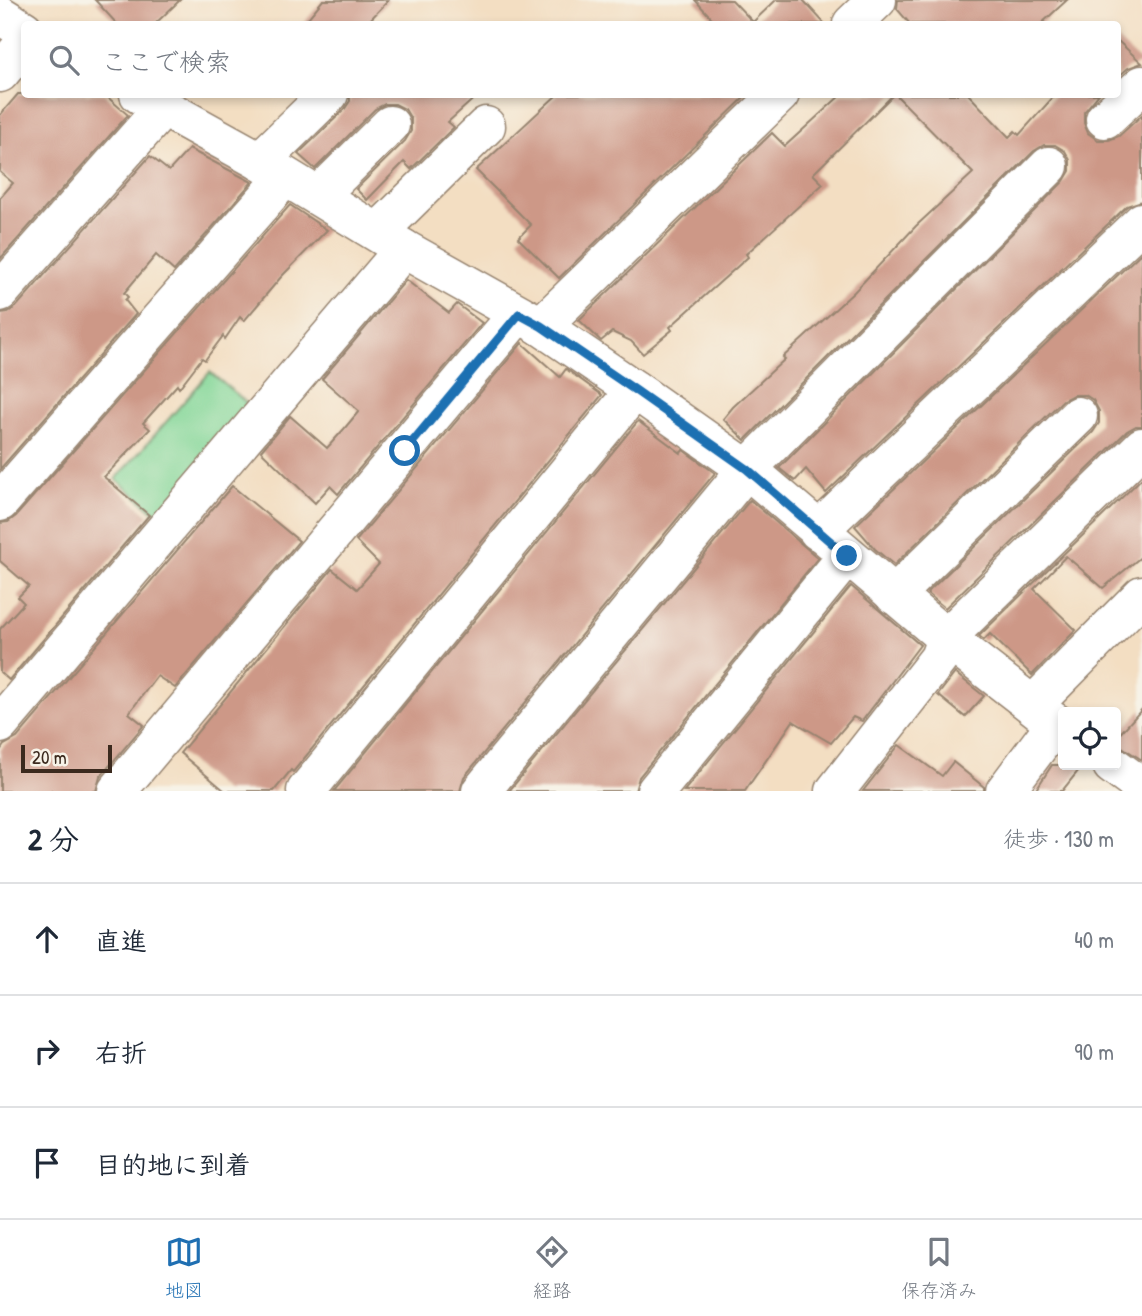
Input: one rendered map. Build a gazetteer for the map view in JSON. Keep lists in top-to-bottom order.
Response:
{
  "scale_bar": "20 m",
  "page": {
    "search": "ここで検索",
    "scale": "20 m",
    "heading": ["2 分", "徒歩 · 130 m"],
    "list": [
      ["直進", "40 m"],
      ["右折", "90 m"],
      "目的地に到着"
    ],
    "nav": ["地図", "経路", "保存済み"]
  }
}
